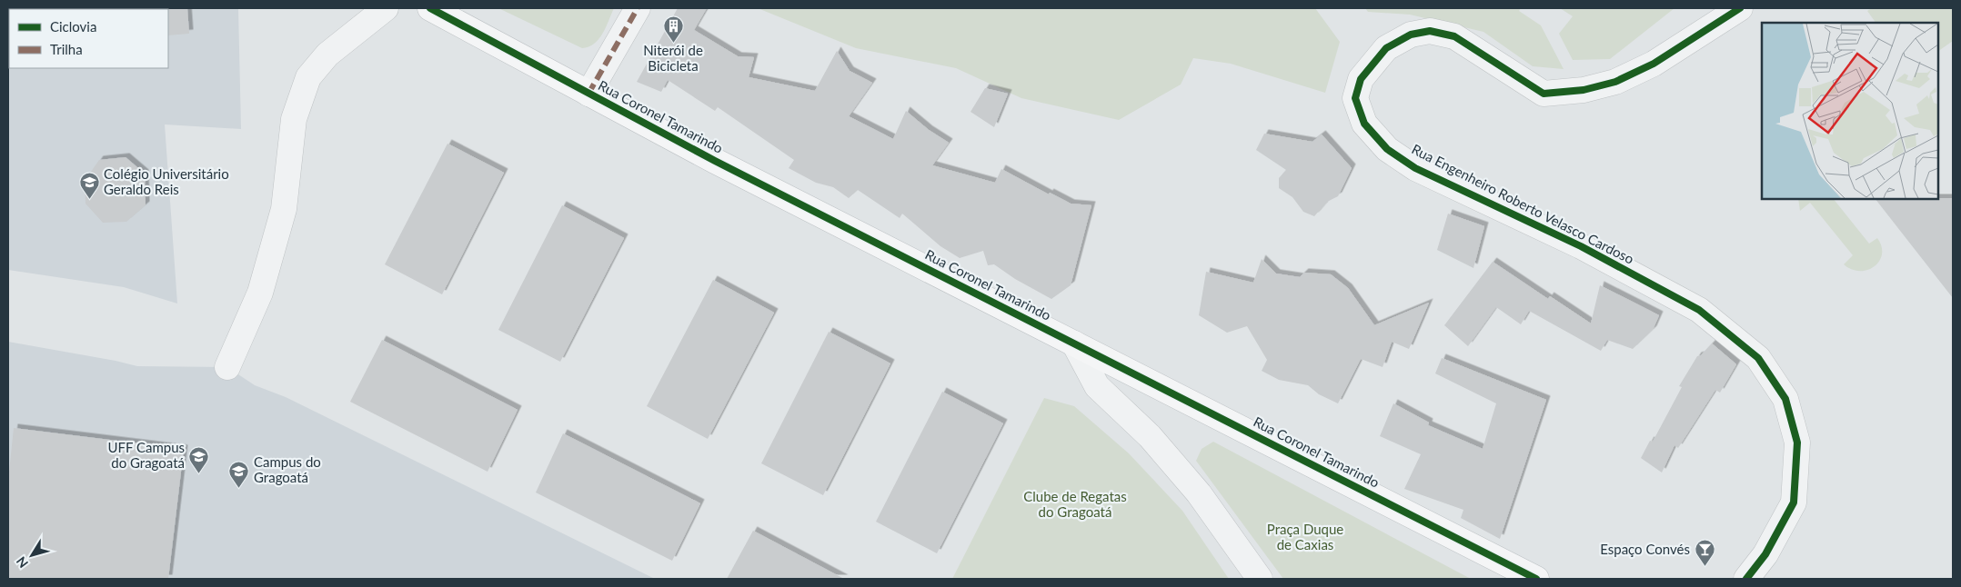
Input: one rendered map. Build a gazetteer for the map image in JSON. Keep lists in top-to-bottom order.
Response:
{
  "streets": {
    "main road": ["Rua Coronel Tamarindo"],
    "street": ["Rua Engenheiro Roberto Velasco Cardoso"]
  },
  "parks": ["Clube de Regatas do Gragoatá", "Praça Duque de Caxias"],
  "places": {
    "building": ["Niterói de Bicicleta"],
    "school or university": ["Colégio Universitário Geraldo Reis", "UFF Campus do Gragoatá", "Campus do Gragoatá"],
    "bar": ["Espaço Convés"]
  },
  "legend": ["Ciclovia", "Trilha"],
  "north": "bottom left"
}
